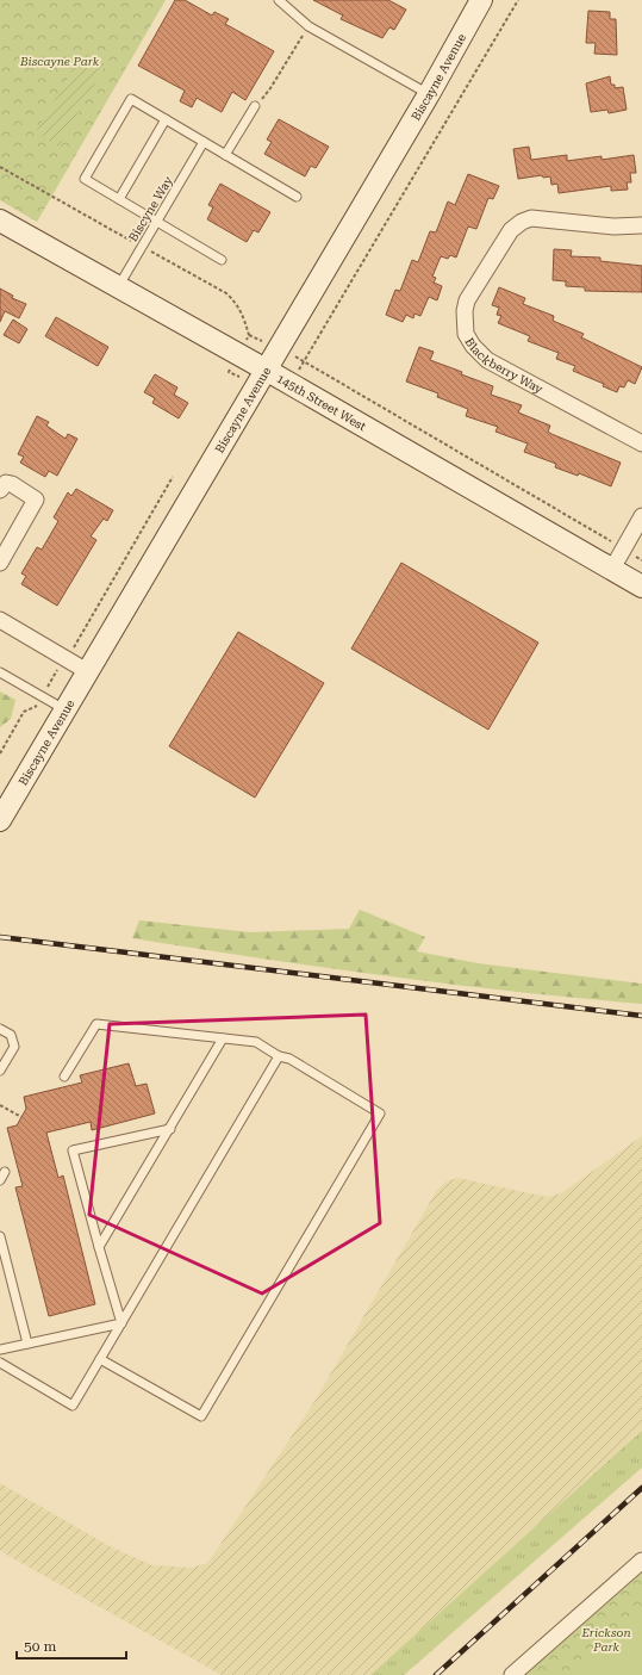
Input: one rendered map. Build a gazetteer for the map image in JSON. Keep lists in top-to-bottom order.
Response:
{
  "streets": {
    "street": ["Biscayne Avenue", "Blackberry Way", "145th Street West"],
    "lane": ["Biscyne Way"]
  },
  "crossings": [
    ["Biscayne Avenue", "145th Street West"],
    ["Biscyne Way", "145th Street West"]
  ],
  "parks": ["Biscayne Park", "Erickson Park"],
  "scale_bar": "50 m"
}
